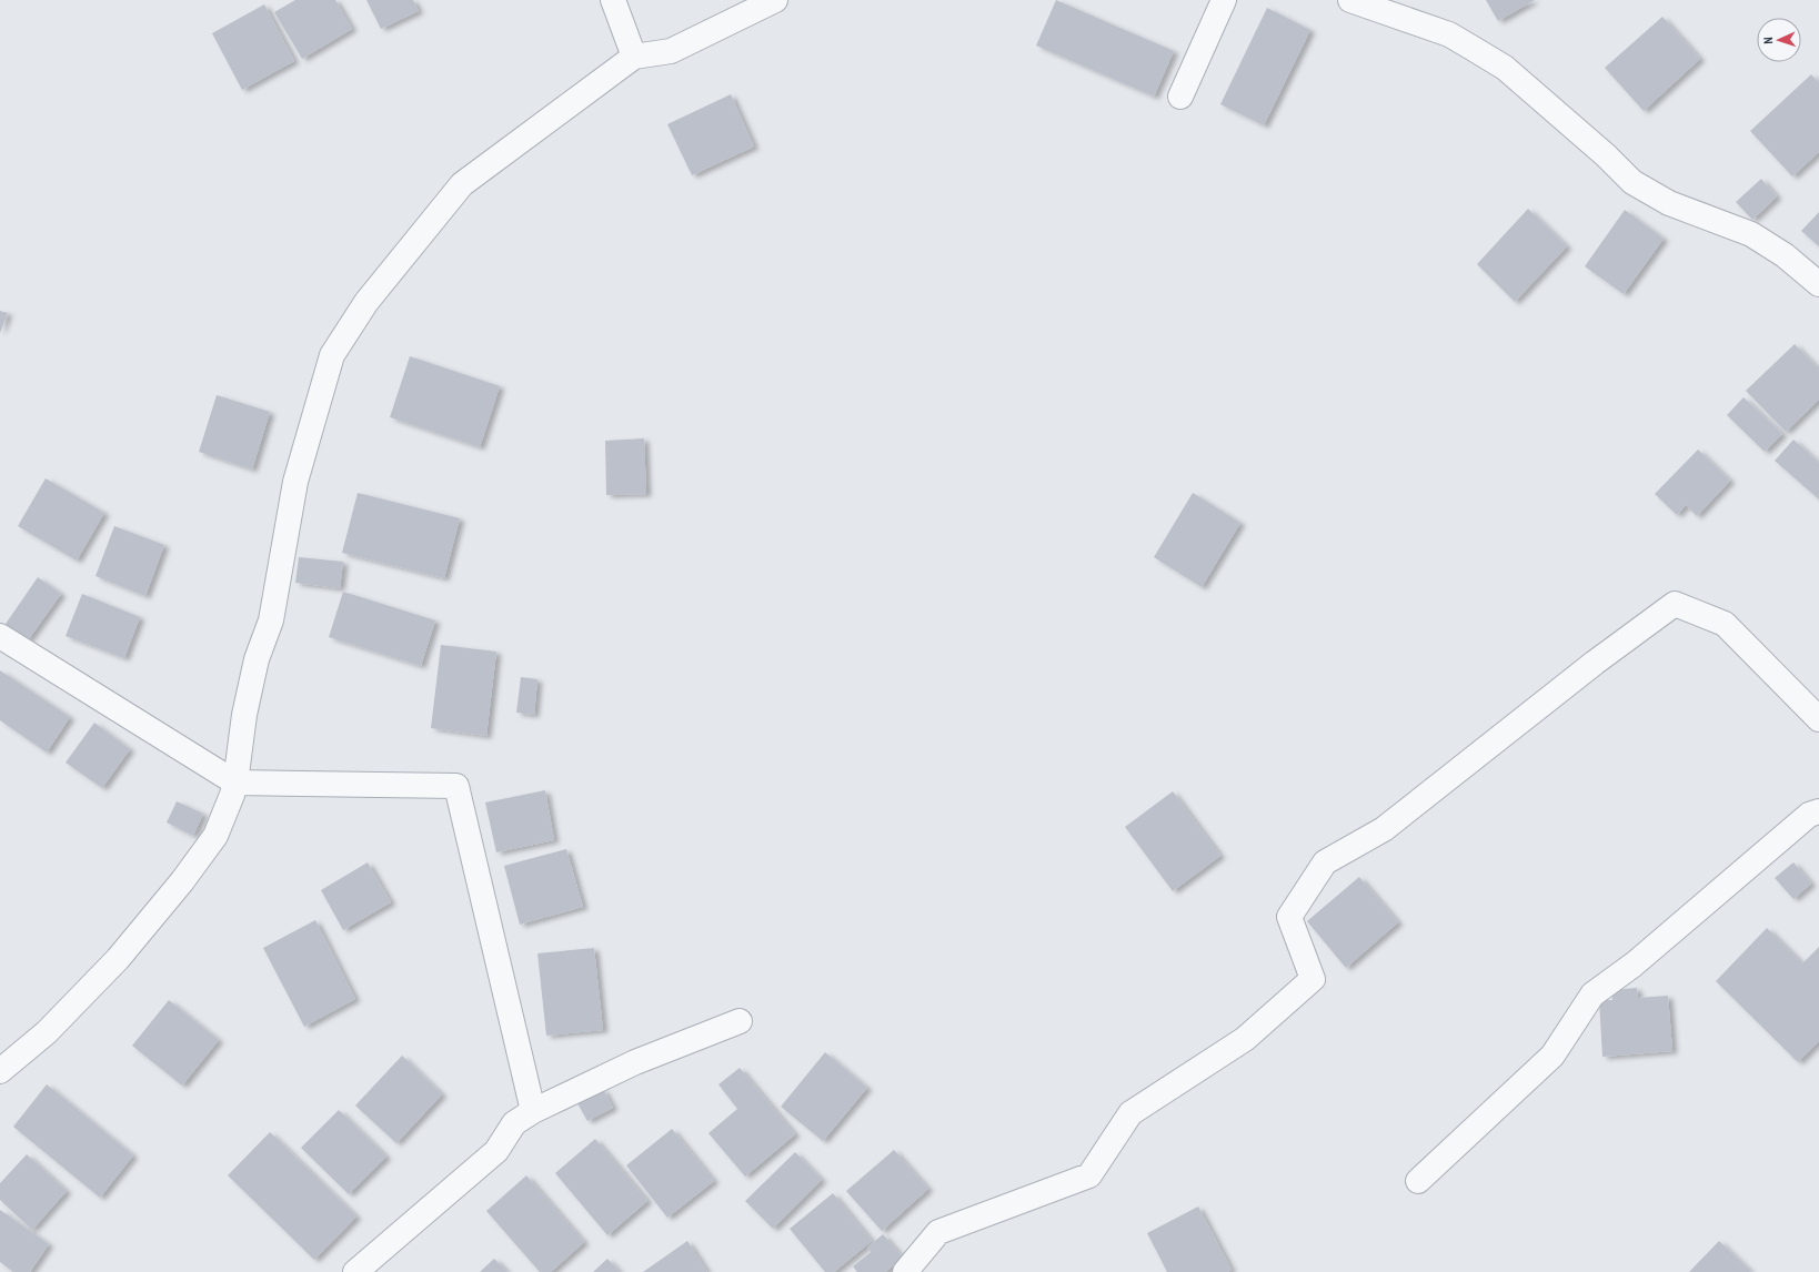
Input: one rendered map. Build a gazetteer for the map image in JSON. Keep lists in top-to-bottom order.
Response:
{
  "north": "left"
}
